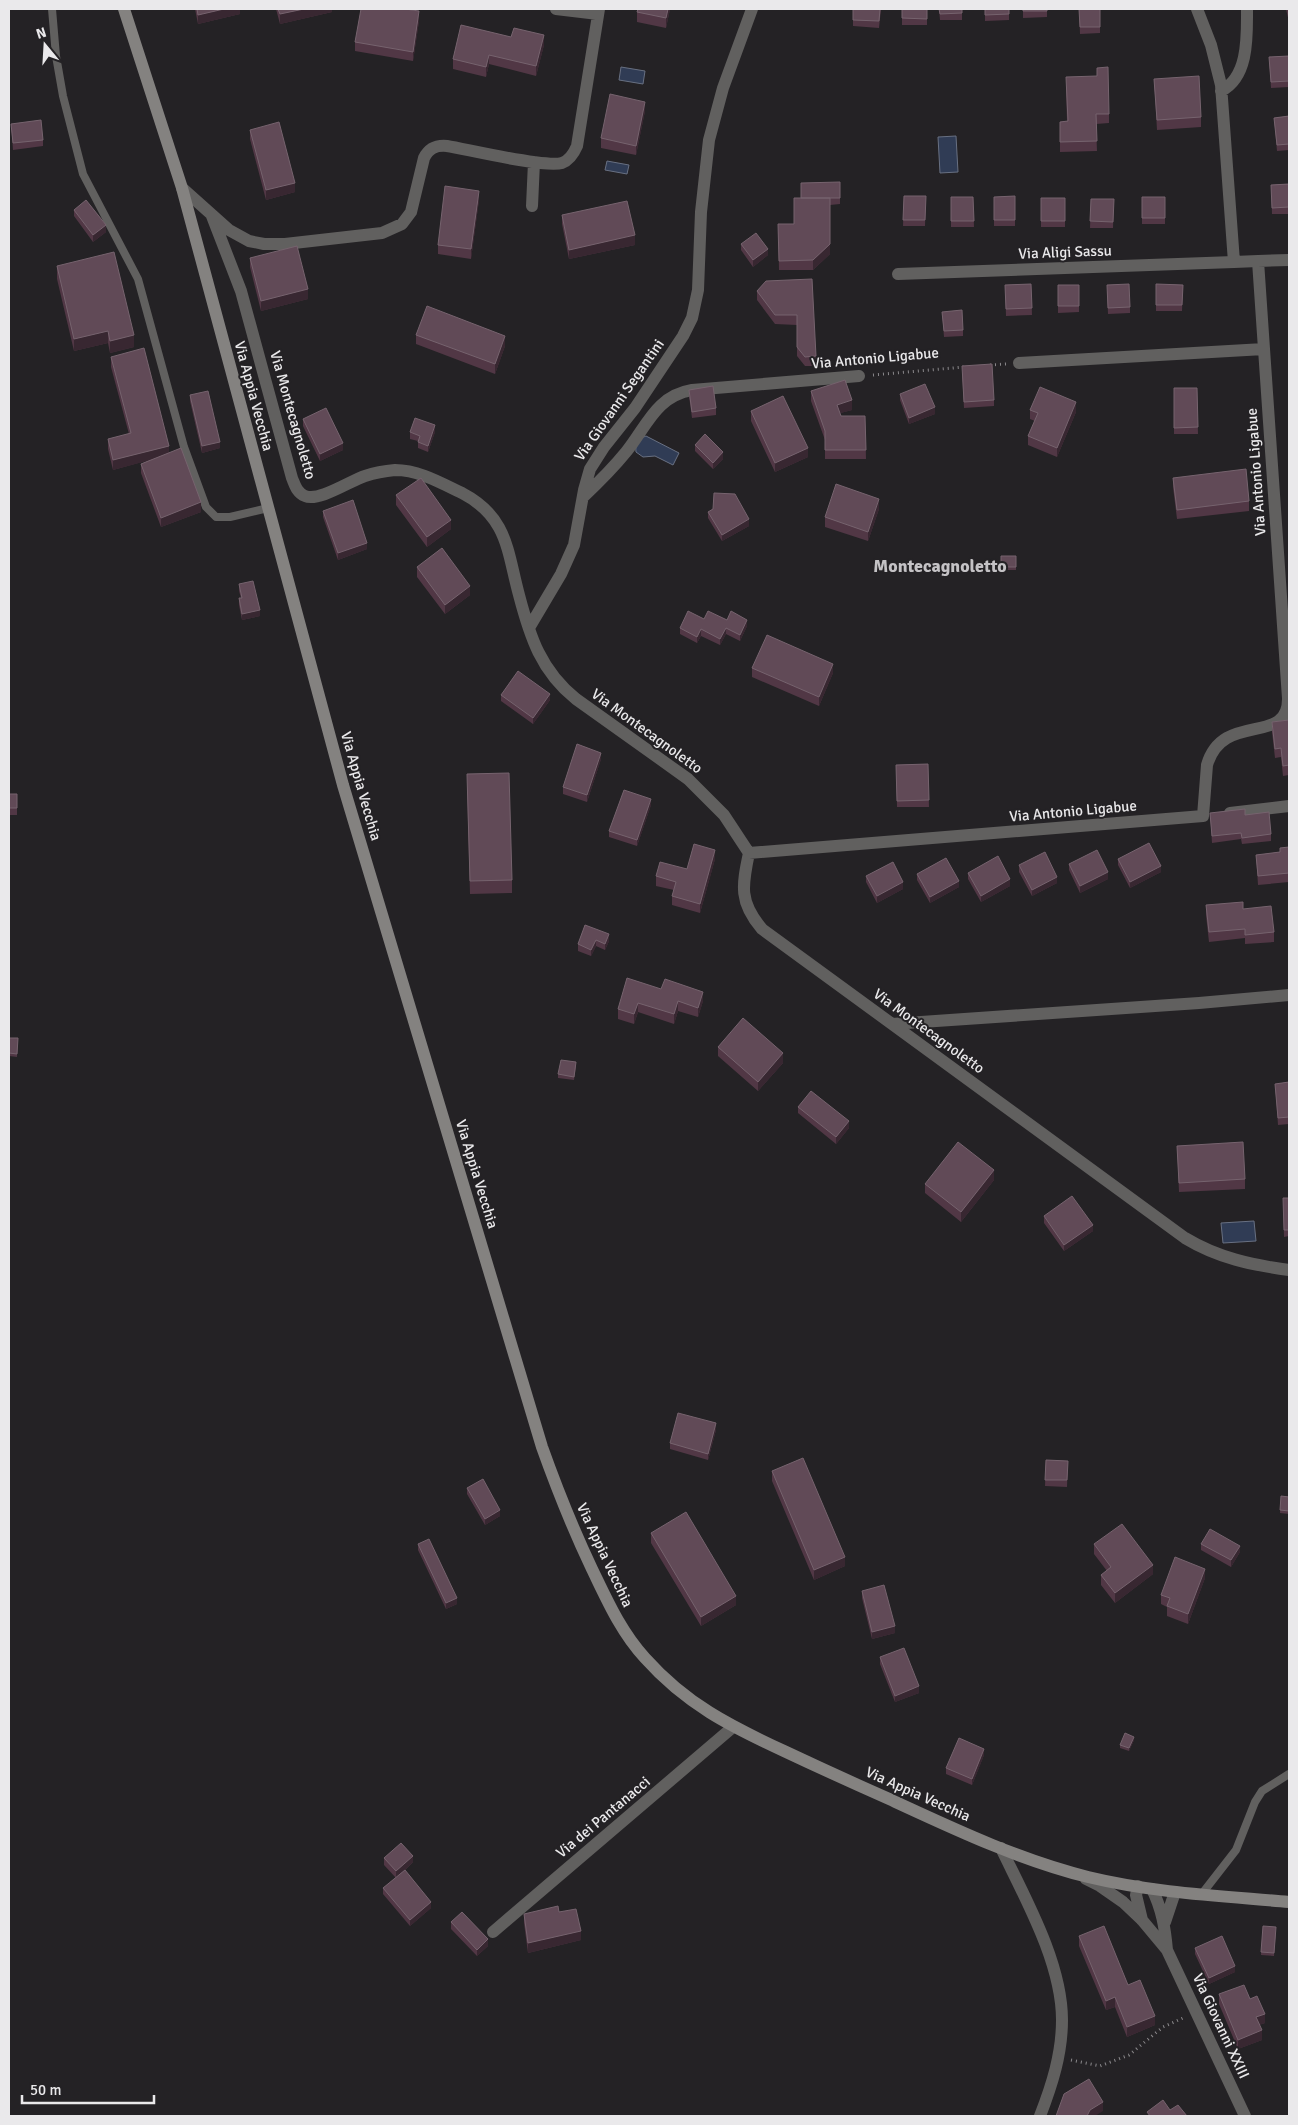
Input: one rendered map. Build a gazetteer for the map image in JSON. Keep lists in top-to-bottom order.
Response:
{
  "streets": {
    "main road": ["Via Appia Vecchia"],
    "street": [
      "Via Aligi Sassu",
      "Via Antonio Ligabue",
      "Via Giovanni Segantini",
      "Via Montecagnoletto",
      "Via dei Pantanacci",
      "Via Giovanni XXIII"
    ]
  },
  "crossings": [
    ["Via Antonio Ligabue", "Via Giovanni Segantini"],
    ["Via Antonio Ligabue", "Via Montecagnoletto"],
    ["Via Appia Vecchia", "Via dei Pantanacci"],
    ["Via Giovanni Segantini", "Via Montecagnoletto"]
  ],
  "districts": ["Montecagnoletto"],
  "scale_bar": "50 m",
  "north": "top"
}
